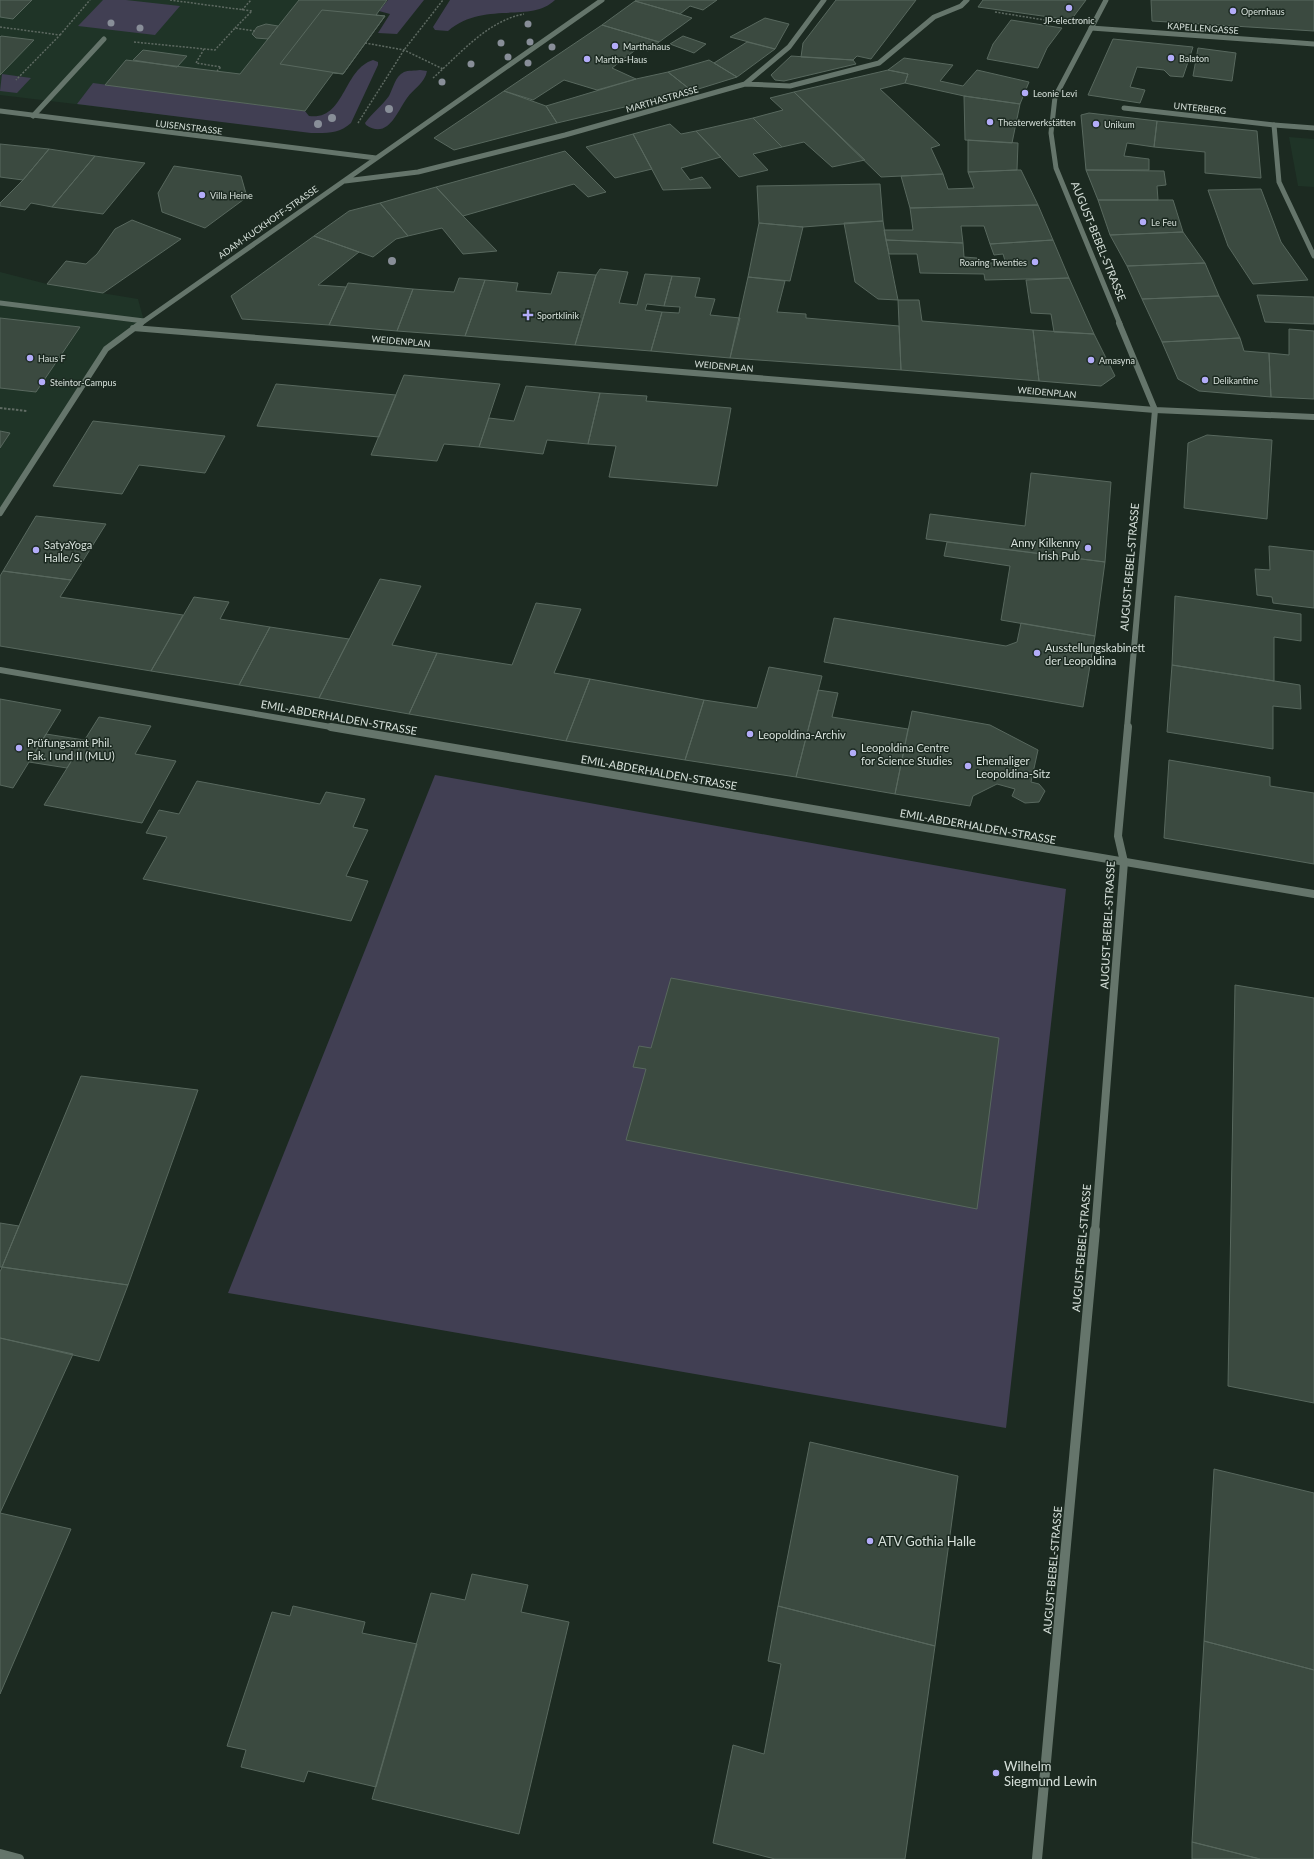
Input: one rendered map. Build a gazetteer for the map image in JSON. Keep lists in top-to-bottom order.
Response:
{
  "streets": {
    "street": [
      "KAPELLENGASSE",
      "MARTHASTRASSE",
      "UNTERBERG",
      "LUISENSTRASSE",
      "ADAM-KUCKHOFF-STRASSE",
      "AUGUST-BEBEL-STRASSE",
      "WEIDENPLAN",
      "EMIL-ABDERHALDEN-STRASSE"
    ]
  },
  "crossings": [
    ["KAPELLENGASSE", "AUGUST-BEBEL-STRASSE"],
    ["MARTHASTRASSE", "ADAM-KUCKHOFF-STRASSE"],
    ["LUISENSTRASSE", "ADAM-KUCKHOFF-STRASSE"],
    ["ADAM-KUCKHOFF-STRASSE", "WEIDENPLAN"],
    ["AUGUST-BEBEL-STRASSE", "WEIDENPLAN"],
    ["AUGUST-BEBEL-STRASSE", "EMIL-ABDERHALDEN-STRASSE"]
  ],
  "places": {
    "other": [
      "JP-electronic",
      "Opernhaus",
      "Marthahaus",
      "Balaton",
      "Martha-Haus",
      "Leonie Levi",
      "Theaterwerkstätten",
      "Unikum",
      "Villa Heine",
      "Le Feu",
      "Roaring Twenties",
      "Haus F",
      "Amasyna",
      "Delikantine",
      "Steintor-Campus",
      "Anny Kilkenny Irish Pub",
      "SatyaYoga Halle/S.",
      "Ausstellungskabinett der Leopoldina",
      "Leopoldina-Archiv",
      "Prüfungsamt Phil. Fak. I und II (MLU)",
      "Leopoldina Centre for Science Studies",
      "Ehemaliger Leopoldina-Sitz",
      "ATV Gothia Halle",
      "Wilhelm Siegmund Lewin"
    ],
    "health": ["Sportklinik"]
  }
}
